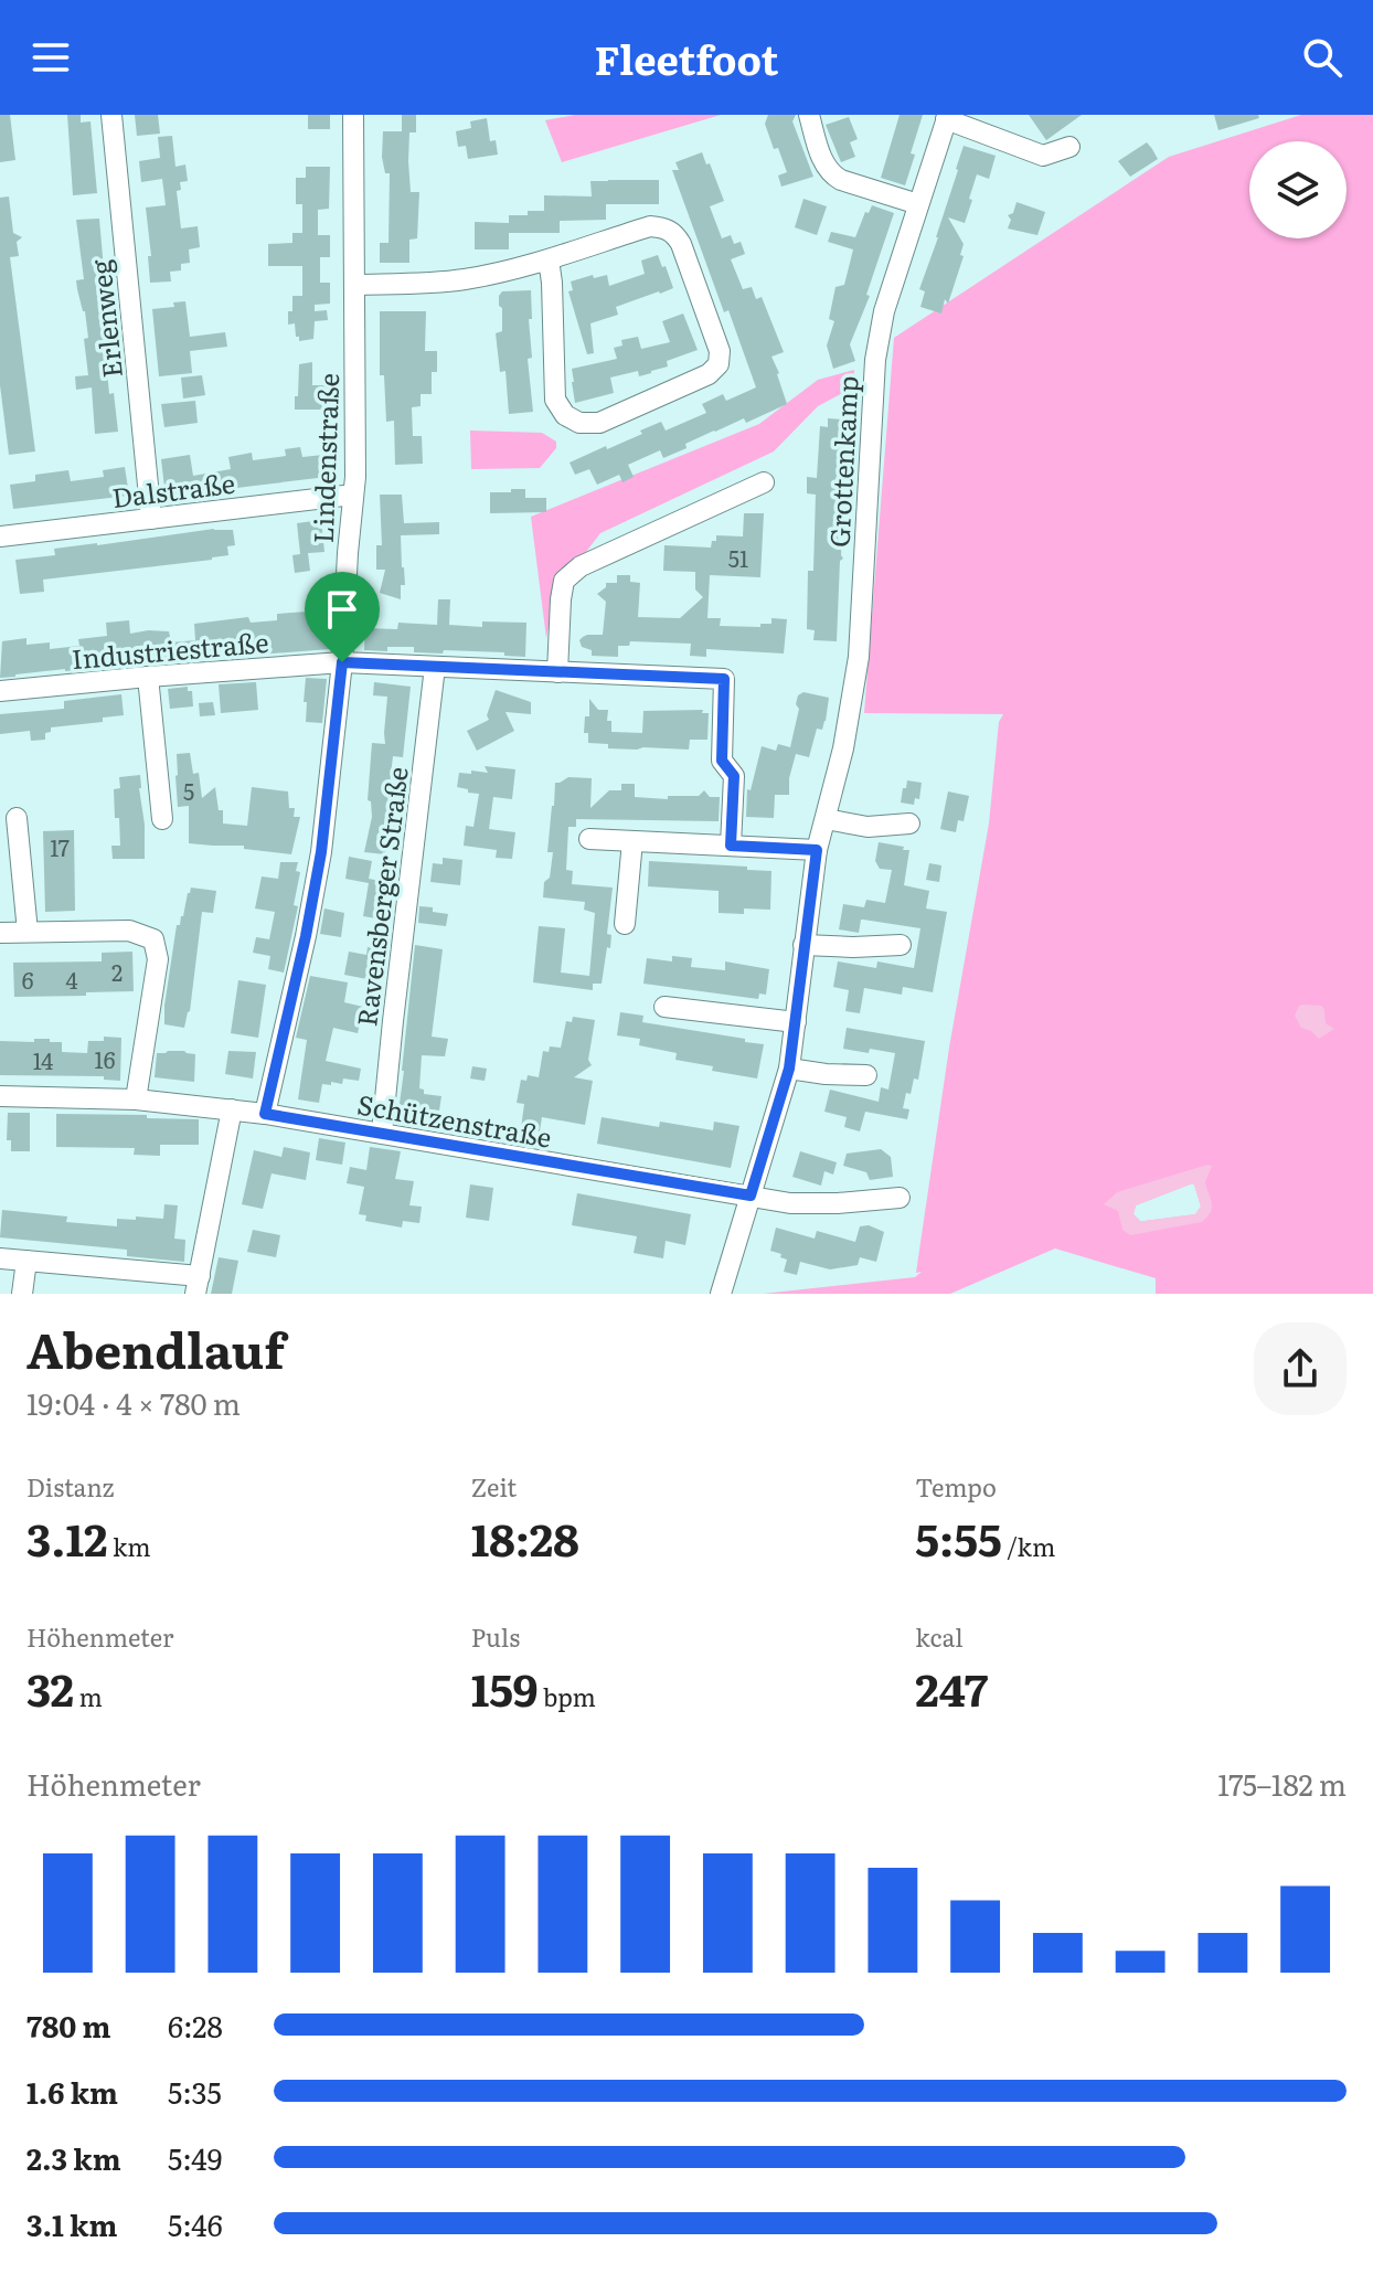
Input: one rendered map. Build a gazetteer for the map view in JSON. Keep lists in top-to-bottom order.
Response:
{
  "streets": {
    "street": [
      "Erlenweg",
      "Lindenstraße",
      "Grottenkamp",
      "Dalstraße",
      "Industriestraße",
      "Ravensberger Straße",
      "Schützenstraße"
    ]
  },
  "crossings": [
    ["Erlenweg", "Dalstraße"],
    ["Lindenstraße", "Dalstraße"],
    ["Lindenstraße", "Industriestraße"],
    ["Lindenstraße", "Schützenstraße"],
    ["Grottenkamp", "Schützenstraße"],
    ["Industriestraße", "Ravensberger Straße"],
    ["Ravensberger Straße", "Schützenstraße"]
  ],
  "house_numbers": [
    "51",
    "5",
    "17",
    "2",
    "6",
    "4",
    "16",
    "14"
  ],
  "page": {
    "header": "Fleetfoot",
    "heading": ["Abendlauf", "19:04 · 4 × 780 m"],
    "stats": [
      ["Distanz", "3.12 km"],
      ["Zeit", "18:28"],
      ["Tempo", "5:55 /km"],
      ["Höhenmeter", "32 m"],
      ["Puls", "159 bpm"],
      ["kcal", "247"]
    ],
    "chart": ["Höhenmeter", "175–182 m"],
    "list": [
      {
        "name": "780 m",
        "note": "6:28"
      },
      {
        "name": "1.6 km",
        "note": "5:35"
      },
      {
        "name": "2.3 km",
        "note": "5:49"
      },
      {
        "name": "3.1 km",
        "note": "5:46"
      }
    ]
  }
}
